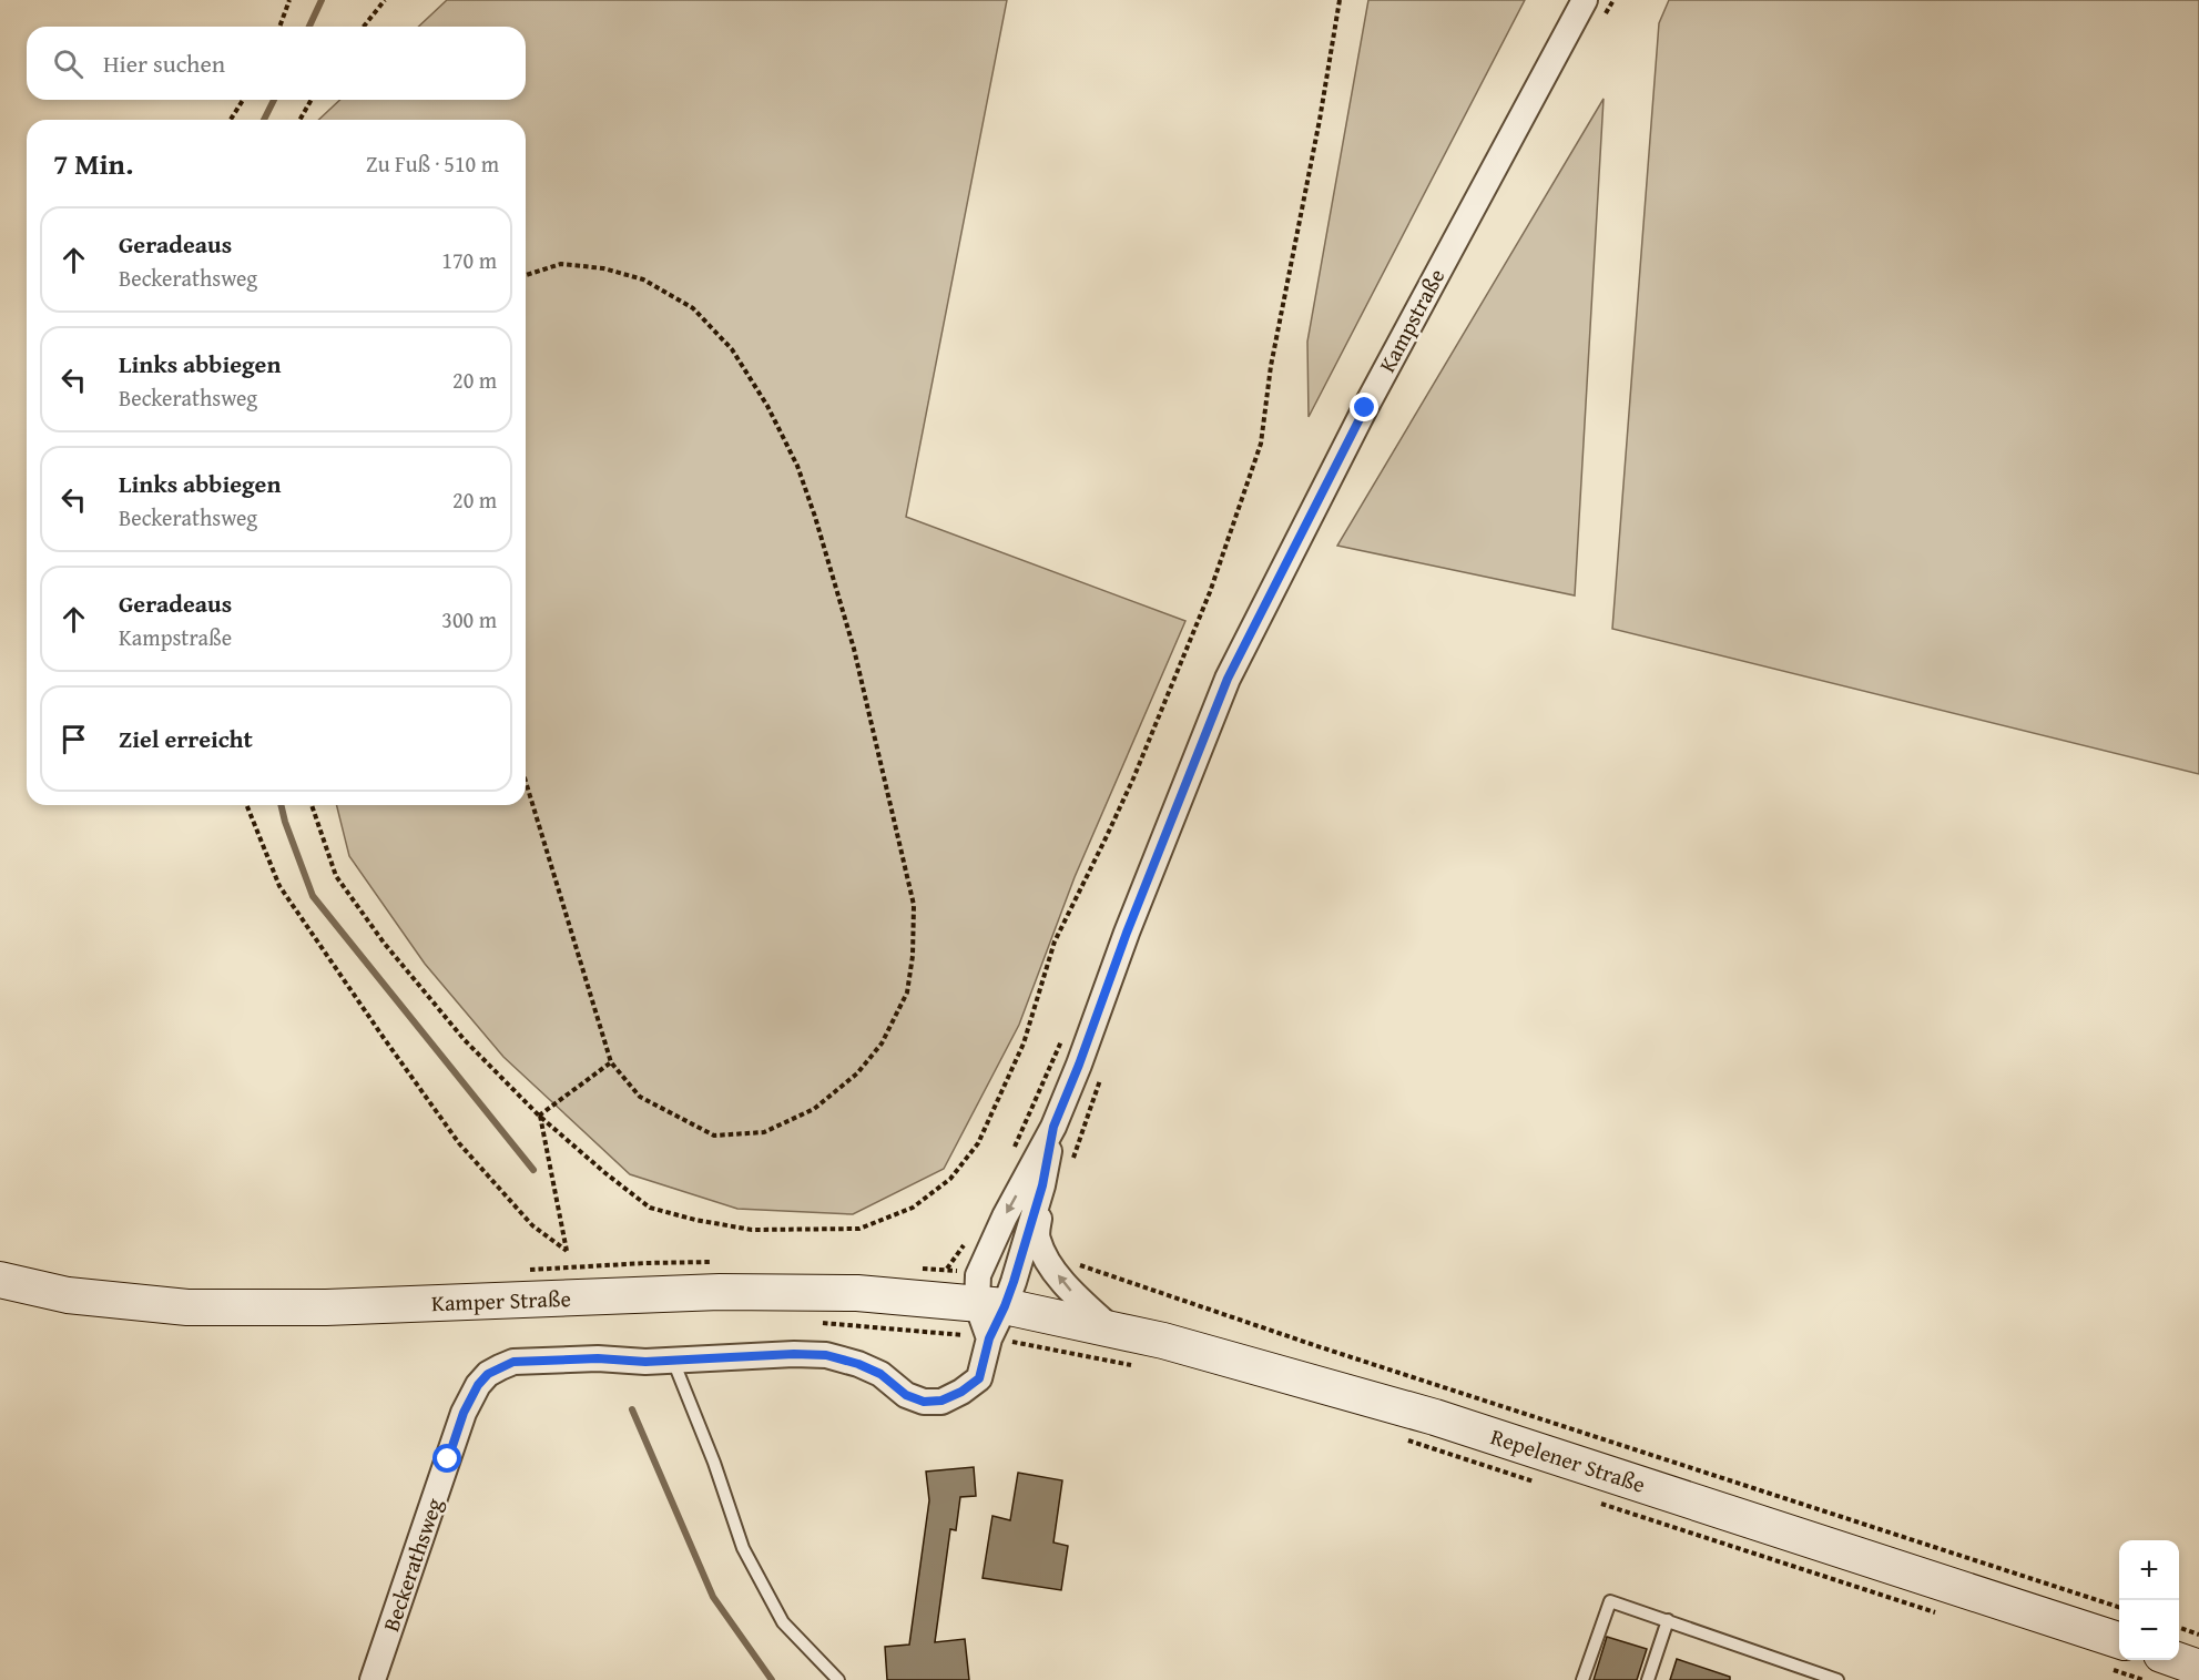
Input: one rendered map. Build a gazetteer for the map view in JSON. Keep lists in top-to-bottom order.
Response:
{
  "streets": {
    "main road": ["Kamper Straße", "Repelener Straße"],
    "street": ["Kampstraße", "Beckerathsweg"]
  },
  "crossings": [
    ["Kampstraße", "Kamper Straße"],
    ["Kampstraße", "Repelener Straße"],
    ["Kamper Straße", "Repelener Straße"]
  ],
  "page": {
    "search": "Hier suchen",
    "heading": ["7 Min.", "Zu Fuß · 510 m"],
    "list": [
      ["Geradeaus", "Beckerathsweg", "170 m"],
      ["Links abbiegen", "Beckerathsweg", "20 m"],
      ["Links abbiegen", "Beckerathsweg", "20 m"],
      ["Geradeaus", "Kampstraße", "300 m"],
      "Ziel erreicht"
    ],
    "map_buttons": ["+", "−"]
  }
}
